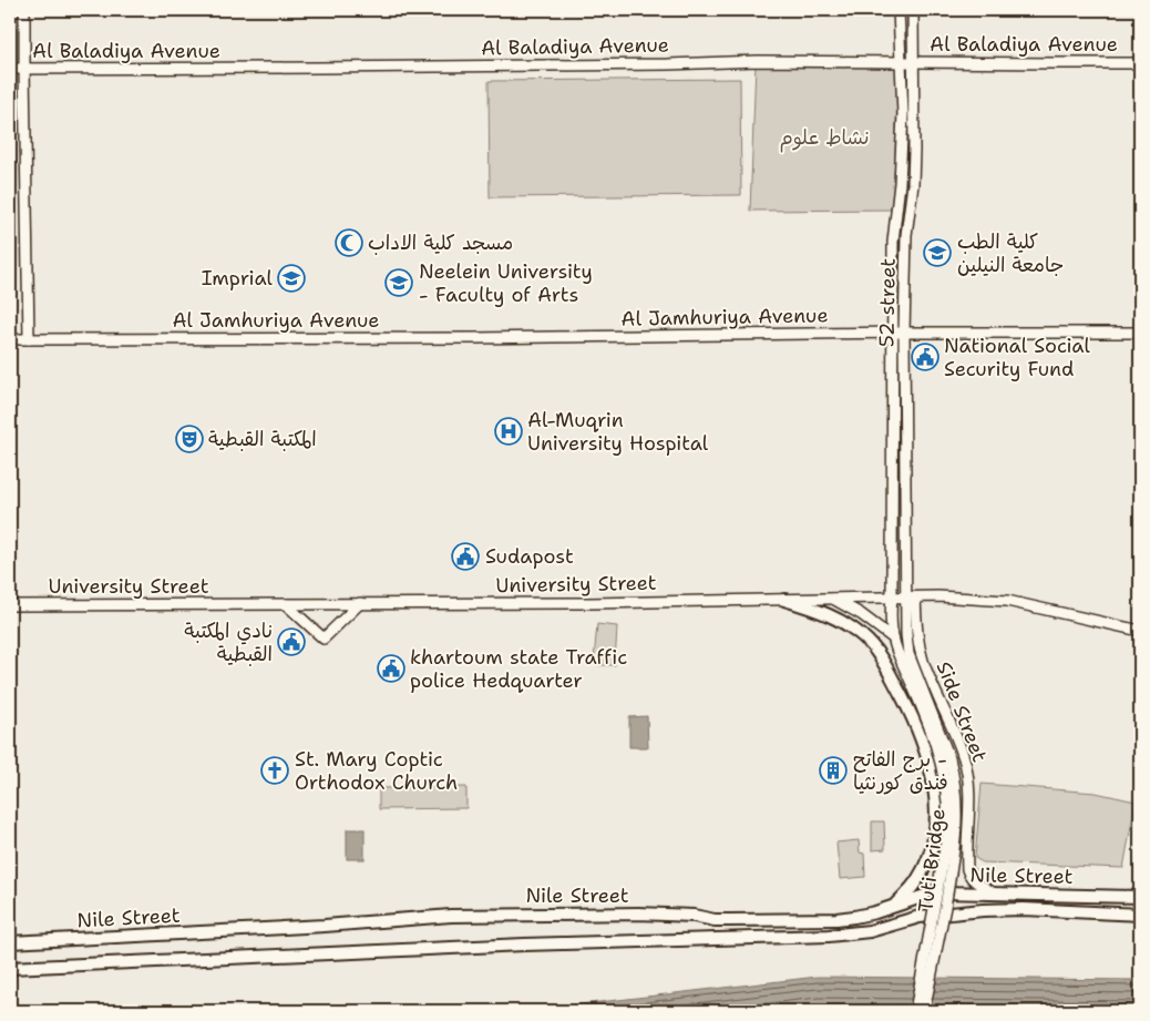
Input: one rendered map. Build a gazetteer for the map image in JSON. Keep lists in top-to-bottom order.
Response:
{
  "streets": {
    "main road": ["Nile Street"],
    "street": [
      "Al Baladiya Avenue",
      "52 street",
      "Al Jamhuriya Avenue",
      "University Street",
      "Side Street",
      "Tuti Bridge"
    ]
  },
  "crossings": [
    ["Al Baladiya Avenue", "52 street"],
    ["52 street", "Al Jamhuriya Avenue"],
    ["52 street", "University Street"],
    ["52 street", "Side Street"],
    ["University Street", "Side Street"],
    ["Side Street", "Nile Street"]
  ],
  "parks": ["نشاط علوم"],
  "places": {
    "mosque": ["مسجد كلية الاداب"],
    "school or university": ["كلية الطب جامعة النيلين", "Imprial", "Neelein University - Faculty of Arts"],
    "public building": [
      "National Social Security Fund",
      "Sudapost",
      "نادي المكتبة القبطية",
      "khartoum state Traffic police Hedquarter"
    ],
    "hospital": ["Al-Muqrin University Hospital"],
    "theatre": ["المكتبة القبطية"],
    "church": ["St. Mary Coptic Orthodox Church"],
    "building": ["برج الفاتح - فندق كورنثيا"]
  }
}
